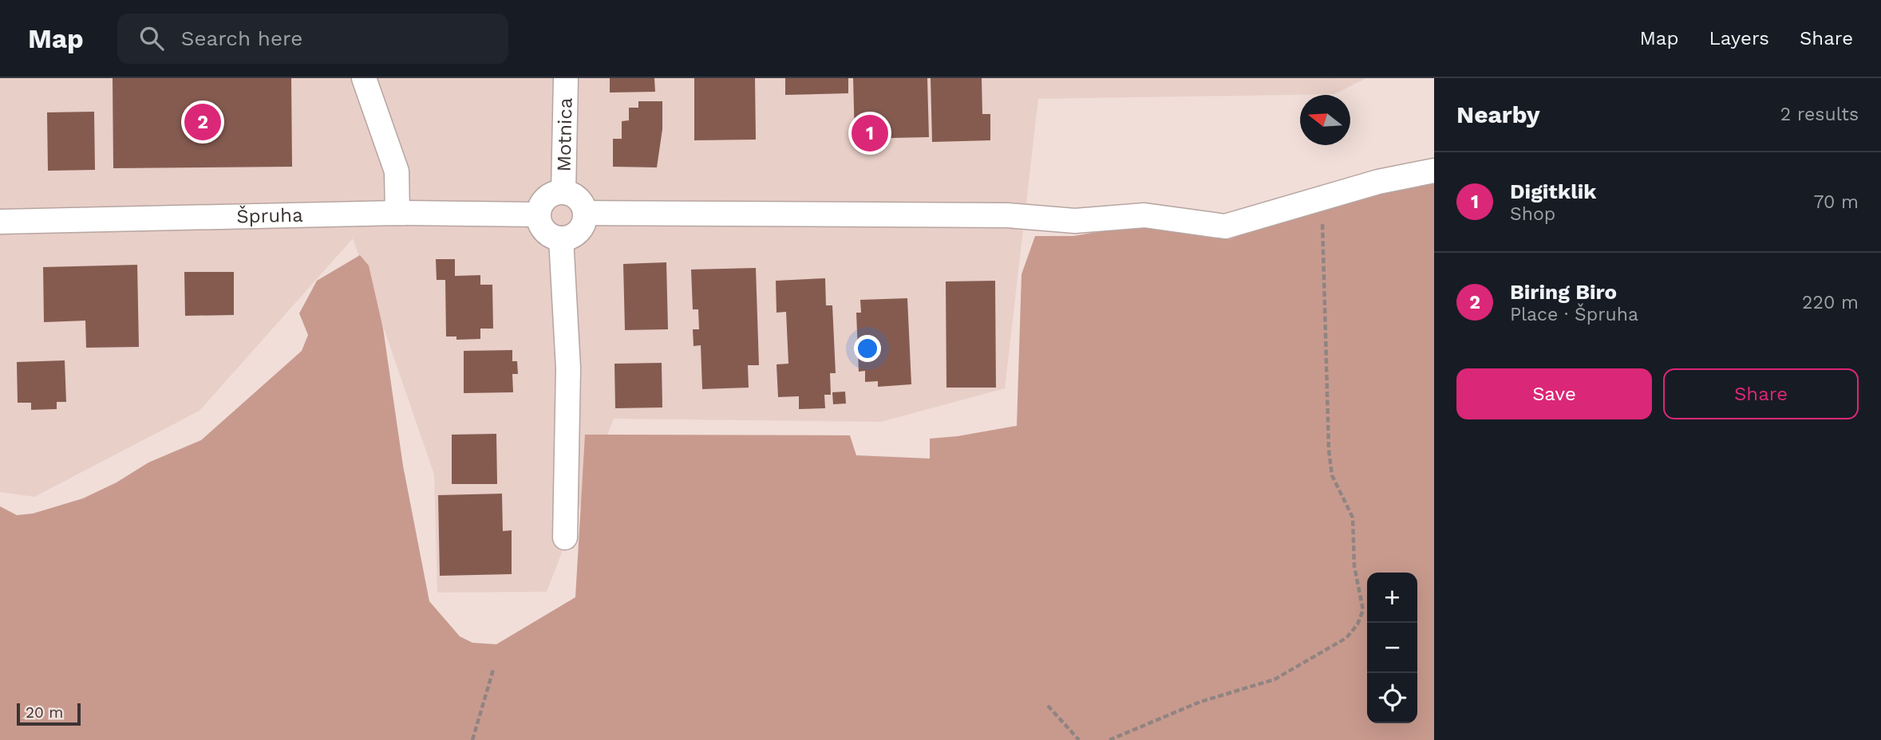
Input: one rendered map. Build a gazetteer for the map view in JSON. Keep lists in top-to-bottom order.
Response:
{
  "streets": {
    "street": ["Motnica", "Špruha"]
  },
  "crossings": [
    ["Motnica", "Špruha"]
  ],
  "scale_bar": "20 m",
  "north": "left",
  "page": {
    "header": "Map",
    "search": "Search here",
    "nav": ["Map", "Layers", "Share"],
    "heading": ["Nearby", "2 results"],
    "pins": ["2", "1"],
    "list": [
      {
        "mark": "1",
        "name": "Digitklik",
        "note": "Shop",
        "value": "70 m"
      },
      {
        "mark": "2",
        "name": "Biring Biro",
        "note": "Place · Špruha",
        "value": "220 m"
      }
    ],
    "buttons": ["Save", "Share"],
    "map_buttons": ["+", "−"],
    "scale": "20 m"
  }
}
